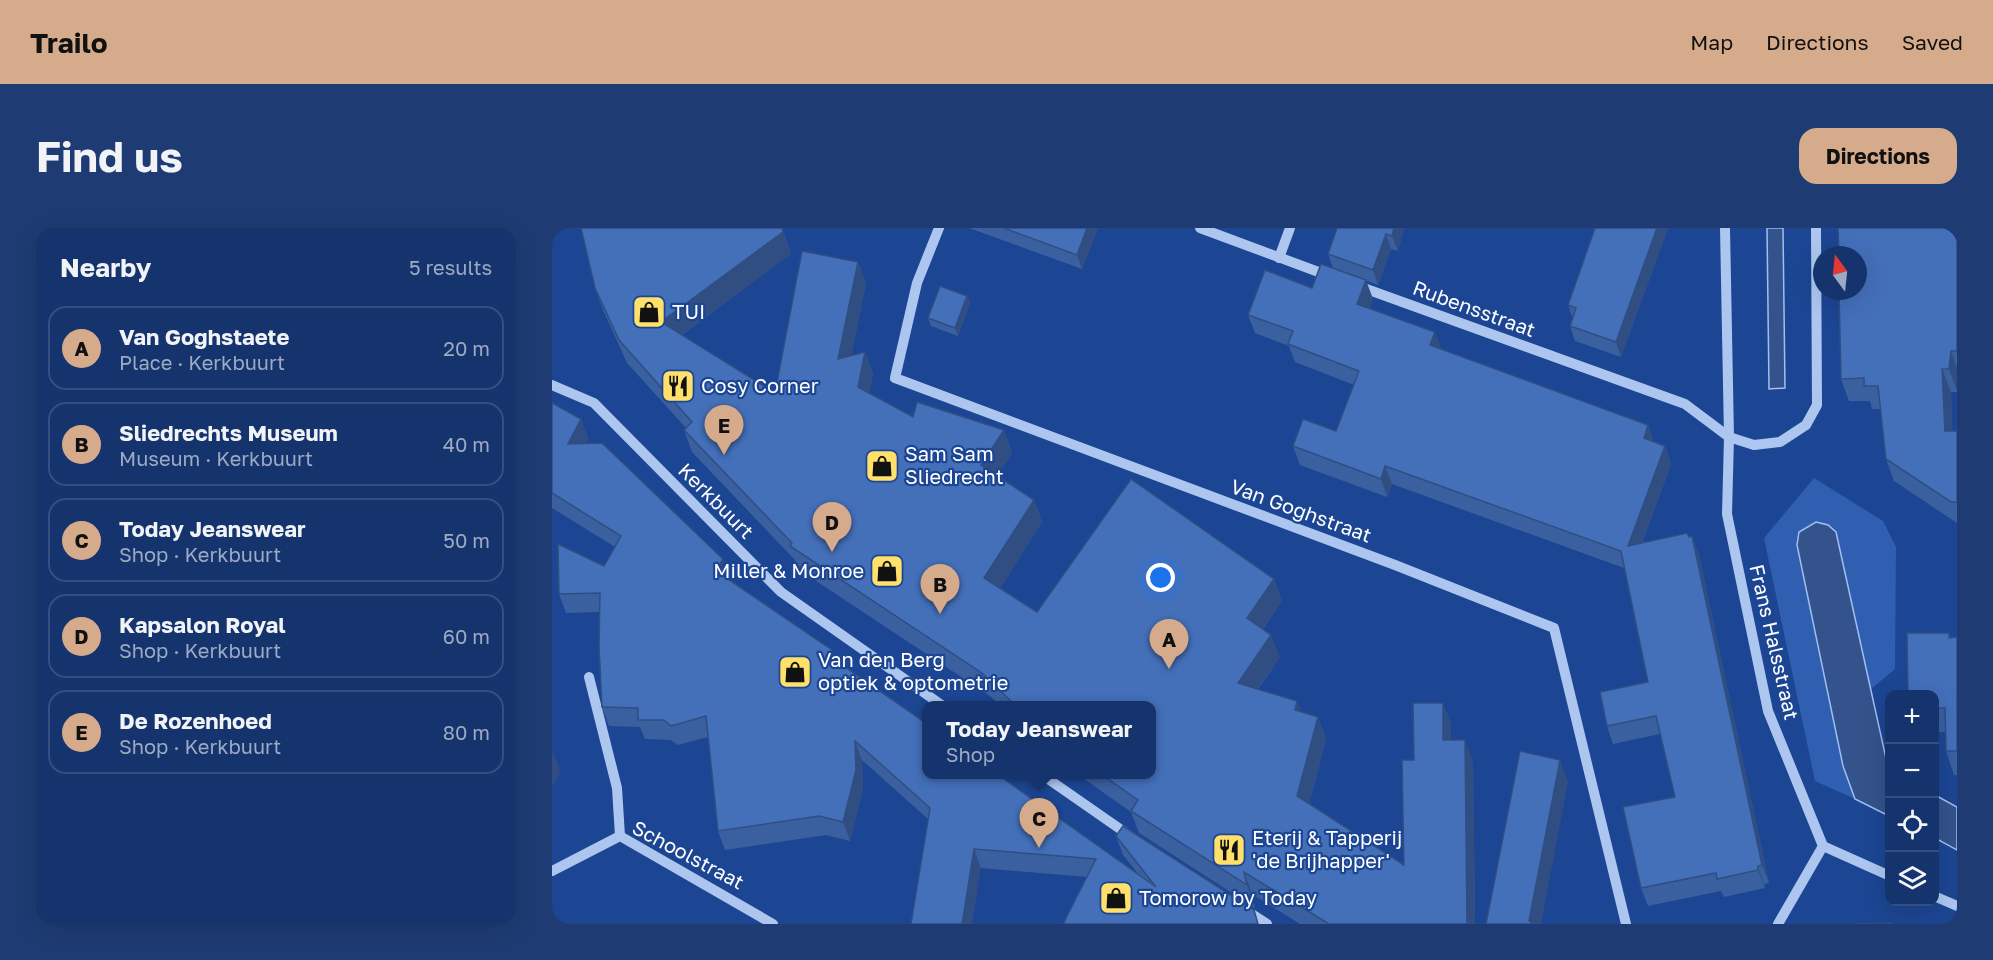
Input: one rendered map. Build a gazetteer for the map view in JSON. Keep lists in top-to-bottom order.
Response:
{
  "streets": {
    "street": [
      "Rubensstraat",
      "Kerkbuurt",
      "Van Goghstraat",
      "Frans Halsstraat",
      "Schoolstraat"
    ]
  },
  "crossings": [
    ["Rubensstraat", "Frans Halsstraat"]
  ],
  "places": {
    "shop": [
      "TUI",
      "Sam Sam Sliedrecht",
      "Miller & Monroe",
      "Van den Berg optiek & optometrie",
      "Tomorow by Today"
    ],
    "restaurant": ["Cosy Corner", "Eterij & Tapperij 'de Brijhapper'"]
  },
  "north": "top",
  "page": {
    "header": "Trailo",
    "nav": ["Map", "Directions", "Saved"],
    "buttons": "Directions",
    "title": "Find us",
    "heading": ["Nearby", "5 results"],
    "list": [
      {
        "mark": "A",
        "name": "Van Goghstaete",
        "note": "Place · Kerkbuurt",
        "value": "20 m"
      },
      {
        "mark": "B",
        "name": "Sliedrechts Museum",
        "note": "Museum · Kerkbuurt",
        "value": "40 m"
      },
      {
        "mark": "C",
        "name": "Today Jeanswear",
        "note": "Shop · Kerkbuurt",
        "value": "50 m"
      },
      {
        "mark": "D",
        "name": "Kapsalon Royal",
        "note": "Shop · Kerkbuurt",
        "value": "60 m"
      },
      {
        "mark": "E",
        "name": "De Rozenhoed",
        "note": "Shop · Kerkbuurt",
        "value": "80 m"
      }
    ],
    "pins": [
      "E",
      "D",
      "B",
      "A",
      "C"
    ],
    "map_buttons": ["+", "−"],
    "popup": ["Today Jeanswear", "Shop"]
  }
}
